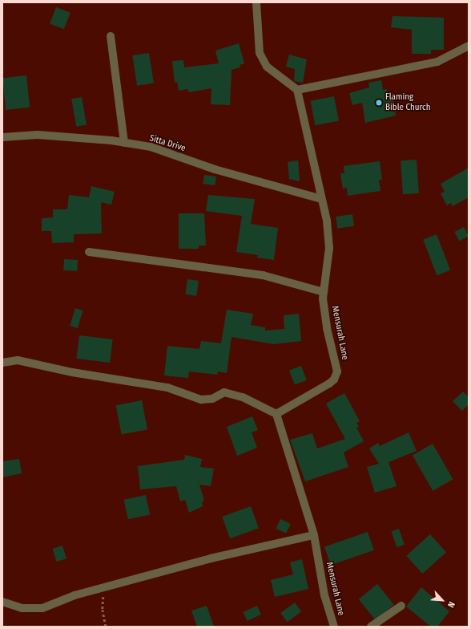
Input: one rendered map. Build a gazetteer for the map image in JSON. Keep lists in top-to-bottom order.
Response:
{
  "streets": {
    "street": ["Sitta Drive", "Mensurah Lane"]
  },
  "crossings": [
    ["Sitta Drive", "Mensurah Lane"]
  ],
  "places": ["Flaming Bible Church"],
  "north": "bottom right"
}
